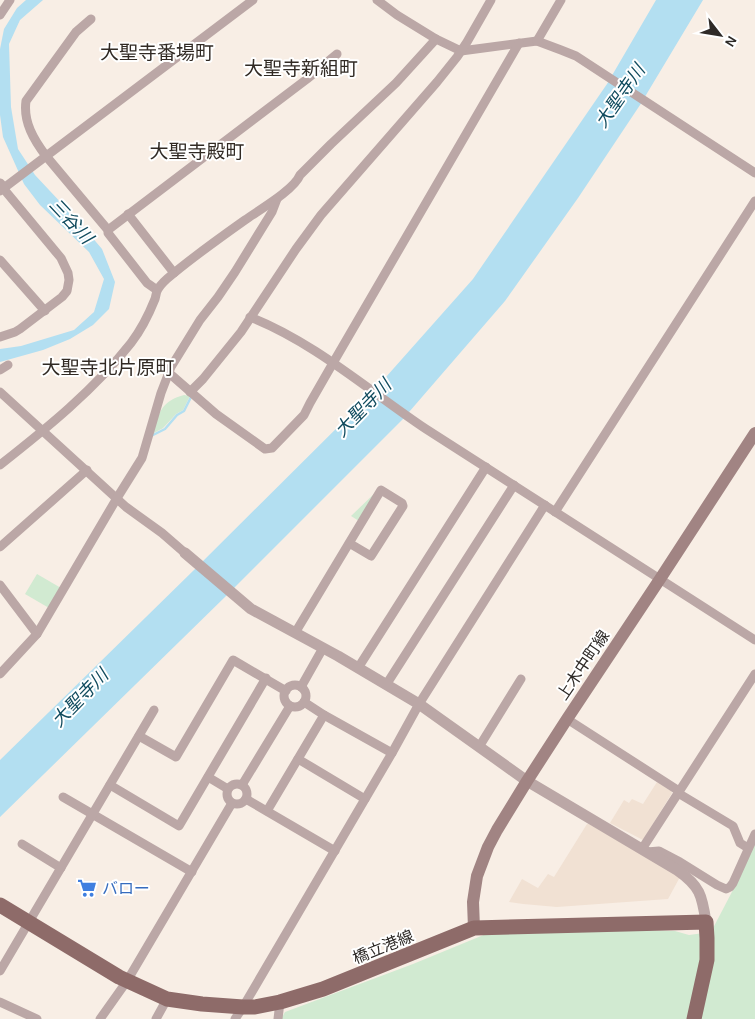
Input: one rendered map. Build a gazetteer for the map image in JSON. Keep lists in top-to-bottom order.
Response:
{
  "streets": {
    "main road": ["上木中町線", "橋立港線"]
  },
  "crossings": [
    ["上木中町線", "橋立港線"]
  ],
  "districts": [
    "大聖寺番場町",
    "大聖寺新組町",
    "大聖寺殿町",
    "大聖寺北片原町"
  ],
  "water": ["大聖寺川", "三谷川"],
  "places": {
    "supermarket": ["バロー"]
  },
  "north": "bottom right"
}
